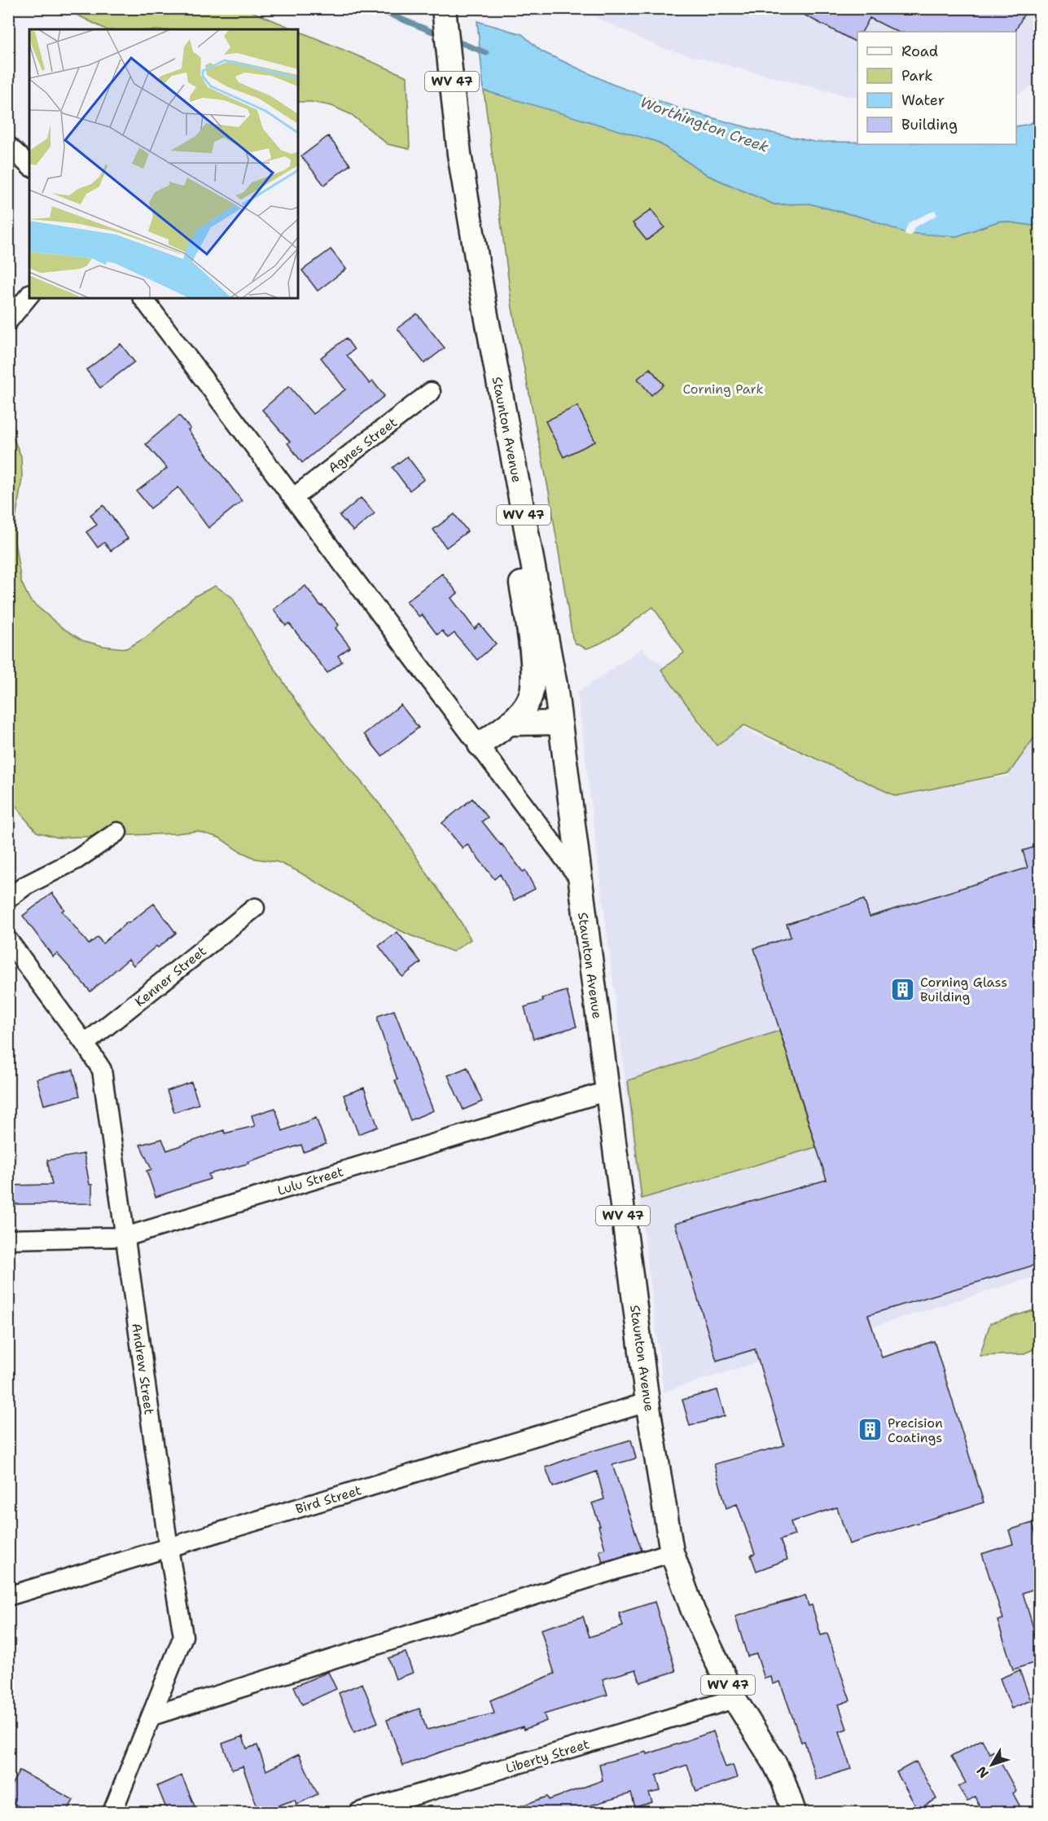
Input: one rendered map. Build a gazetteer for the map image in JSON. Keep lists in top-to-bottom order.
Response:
{
  "streets": {
    "main road": ["WV 47", "Staunton Avenue"],
    "street": [
      "Agnes Street",
      "Kenner Street",
      "Lulu Street",
      "Andrew Street",
      "Bird Street",
      "Liberty Street"
    ]
  },
  "crossings": [
    ["Staunton Avenue", "Agnes Street"],
    ["Staunton Avenue", "Lulu Street"],
    ["Staunton Avenue", "Bird Street"],
    ["Staunton Avenue", "Liberty Street"],
    ["Kenner Street", "Andrew Street"],
    ["Lulu Street", "Andrew Street"],
    ["Andrew Street", "Bird Street"]
  ],
  "water": ["Worthington Creek"],
  "parks": ["Corning Park"],
  "places": {
    "building": ["Corning Glass Building", "Precision Coatings"]
  },
  "legend": [
    "Road",
    "Park",
    "Water",
    "Building"
  ],
  "north": "bottom left"
}
